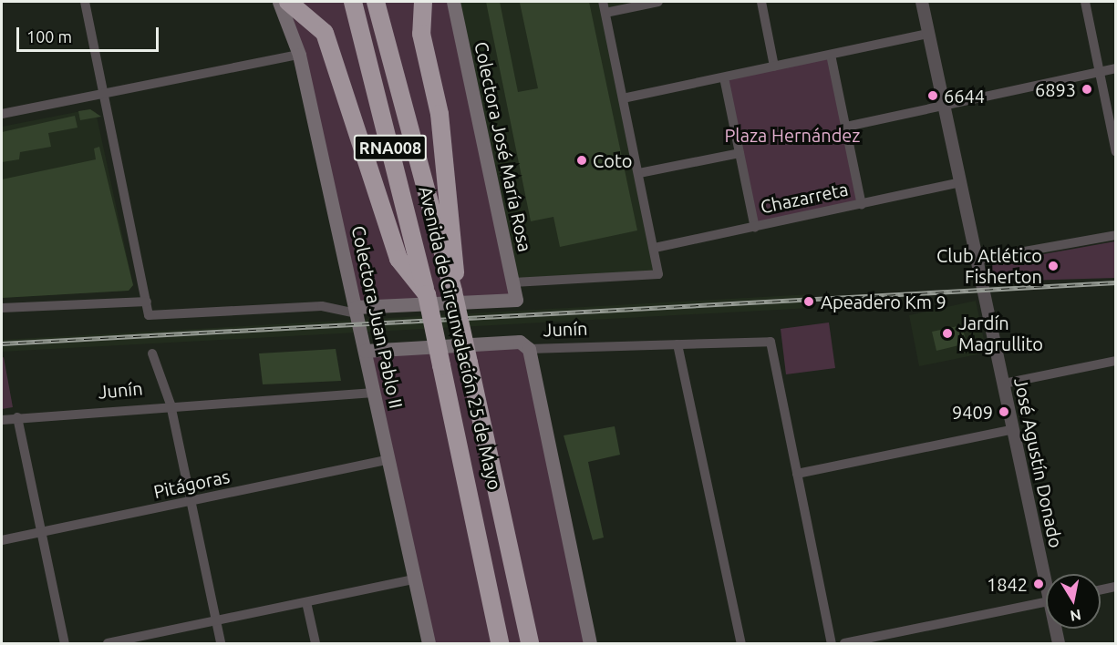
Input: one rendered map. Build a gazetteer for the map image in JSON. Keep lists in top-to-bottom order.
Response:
{
  "streets": {
    "highway": ["RNA008", "Avenida de Circunvalación 25 de Mayo"],
    "main road": ["Colectora José María Rosa", "Colectora Juan Pablo II", "Junín"],
    "street": ["Chazarreta", "José Agustín Donado", "Pitágoras"]
  },
  "crossings": [
    ["Colectora José María Rosa", "Colectora Juan Pablo II"],
    ["Chazarreta", "José Agustín Donado"],
    ["Colectora Juan Pablo II", "Junín"],
    ["Colectora Juan Pablo II", "Pitágoras"]
  ],
  "parks": ["Plaza Hernández"],
  "places": [
    "6893",
    "6644",
    "Coto",
    "Club Atlético Fisherton",
    "Apeadero Km 9",
    "Jardín Magrullito",
    "9409",
    "1842"
  ],
  "scale_bar": "100 m",
  "north": "bottom"
}
